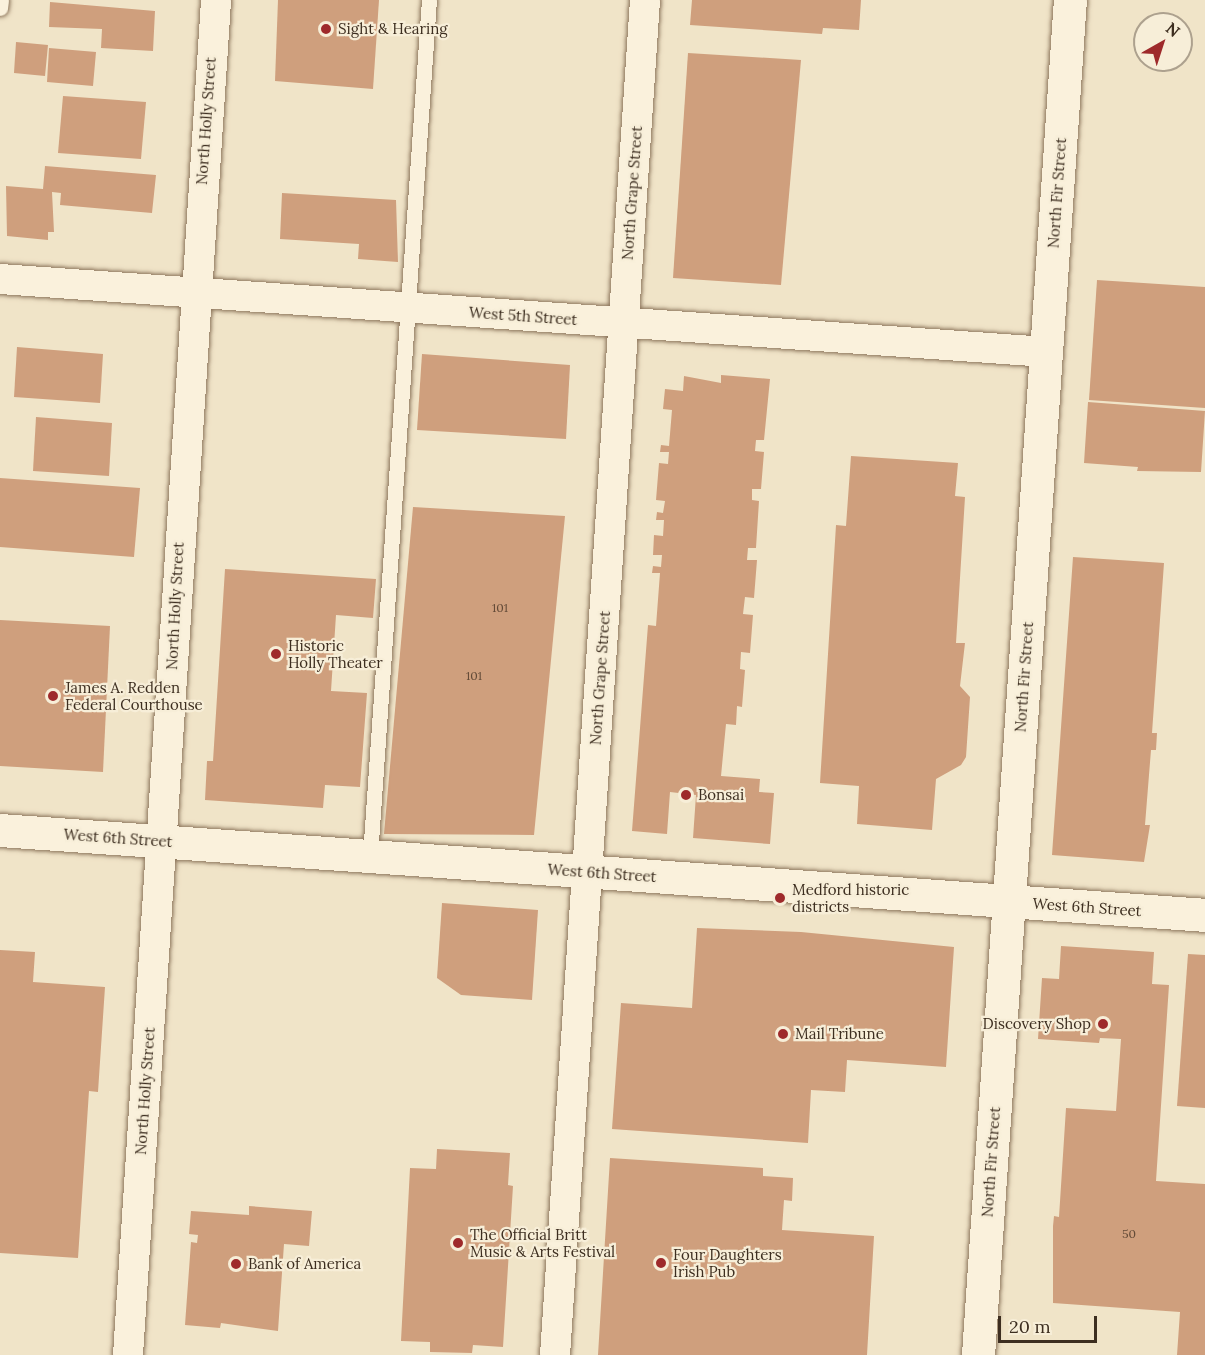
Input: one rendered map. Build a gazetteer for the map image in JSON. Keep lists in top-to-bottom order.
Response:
{
  "streets": {
    "street": [
      "North Holly Street",
      "North Grape Street",
      "North Fir Street",
      "West 5th Street",
      "West 6th Street"
    ]
  },
  "crossings": [
    ["North Holly Street", "West 5th Street"],
    ["North Holly Street", "West 6th Street"],
    ["North Grape Street", "West 5th Street"],
    ["North Grape Street", "West 6th Street"],
    ["North Fir Street", "West 5th Street"],
    ["North Fir Street", "West 6th Street"]
  ],
  "places": [
    "Sight & Hearing",
    "Historic Holly Theater",
    "James A. Redden Federal Courthouse",
    "Bonsai",
    "Medford historic districts",
    "Discovery Shop",
    "Mail Tribune",
    "The Official Britt Music & Arts Festival",
    "Four Daughters Irish Pub",
    "Bank of America"
  ],
  "house_numbers": ["101", "101", "50"],
  "scale_bar": "20 m",
  "north": "top right"
}
